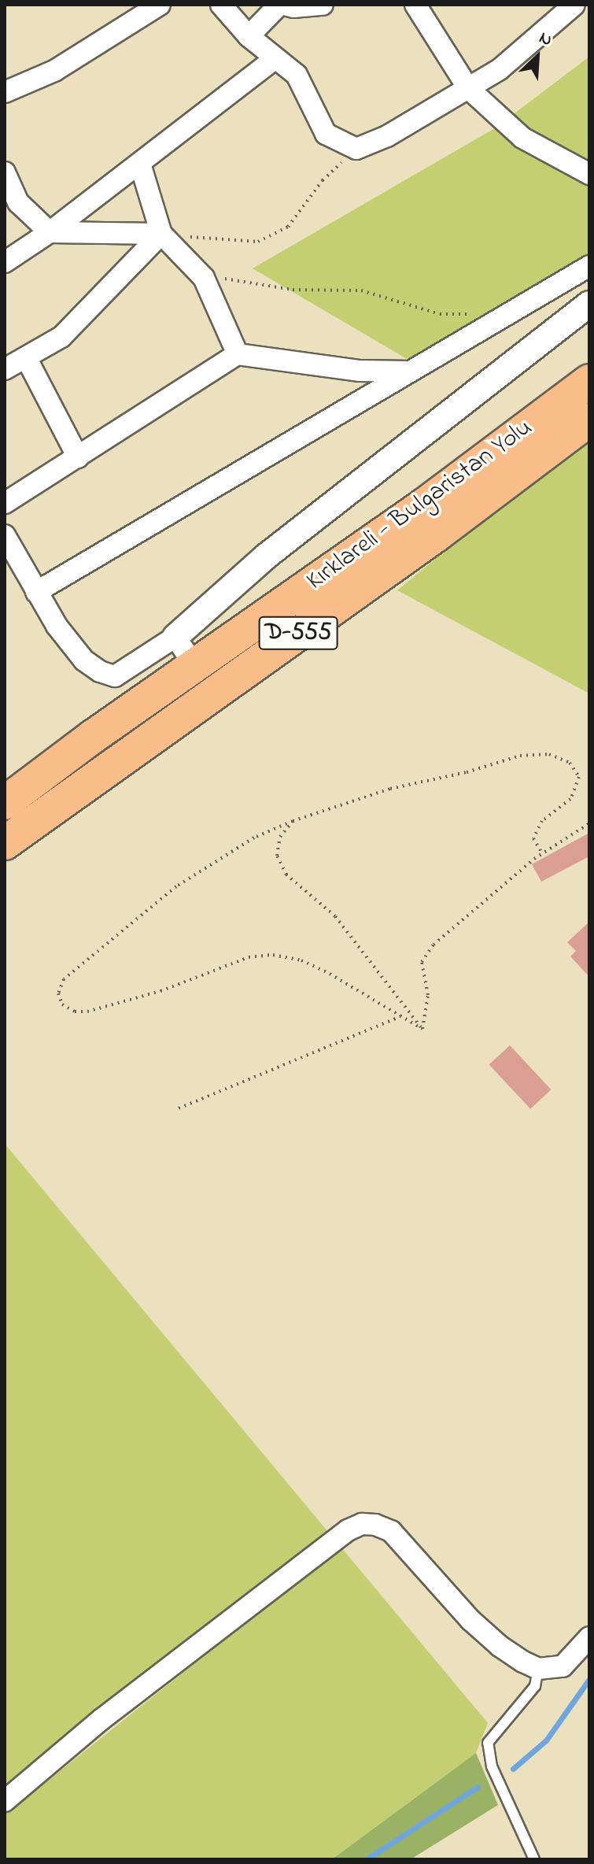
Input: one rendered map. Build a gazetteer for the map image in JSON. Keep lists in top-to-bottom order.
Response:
{
  "streets": {
    "highway": ["Kırklareli - Bulgaristan Yolu", "D-555"]
  },
  "north": "top right"
}
